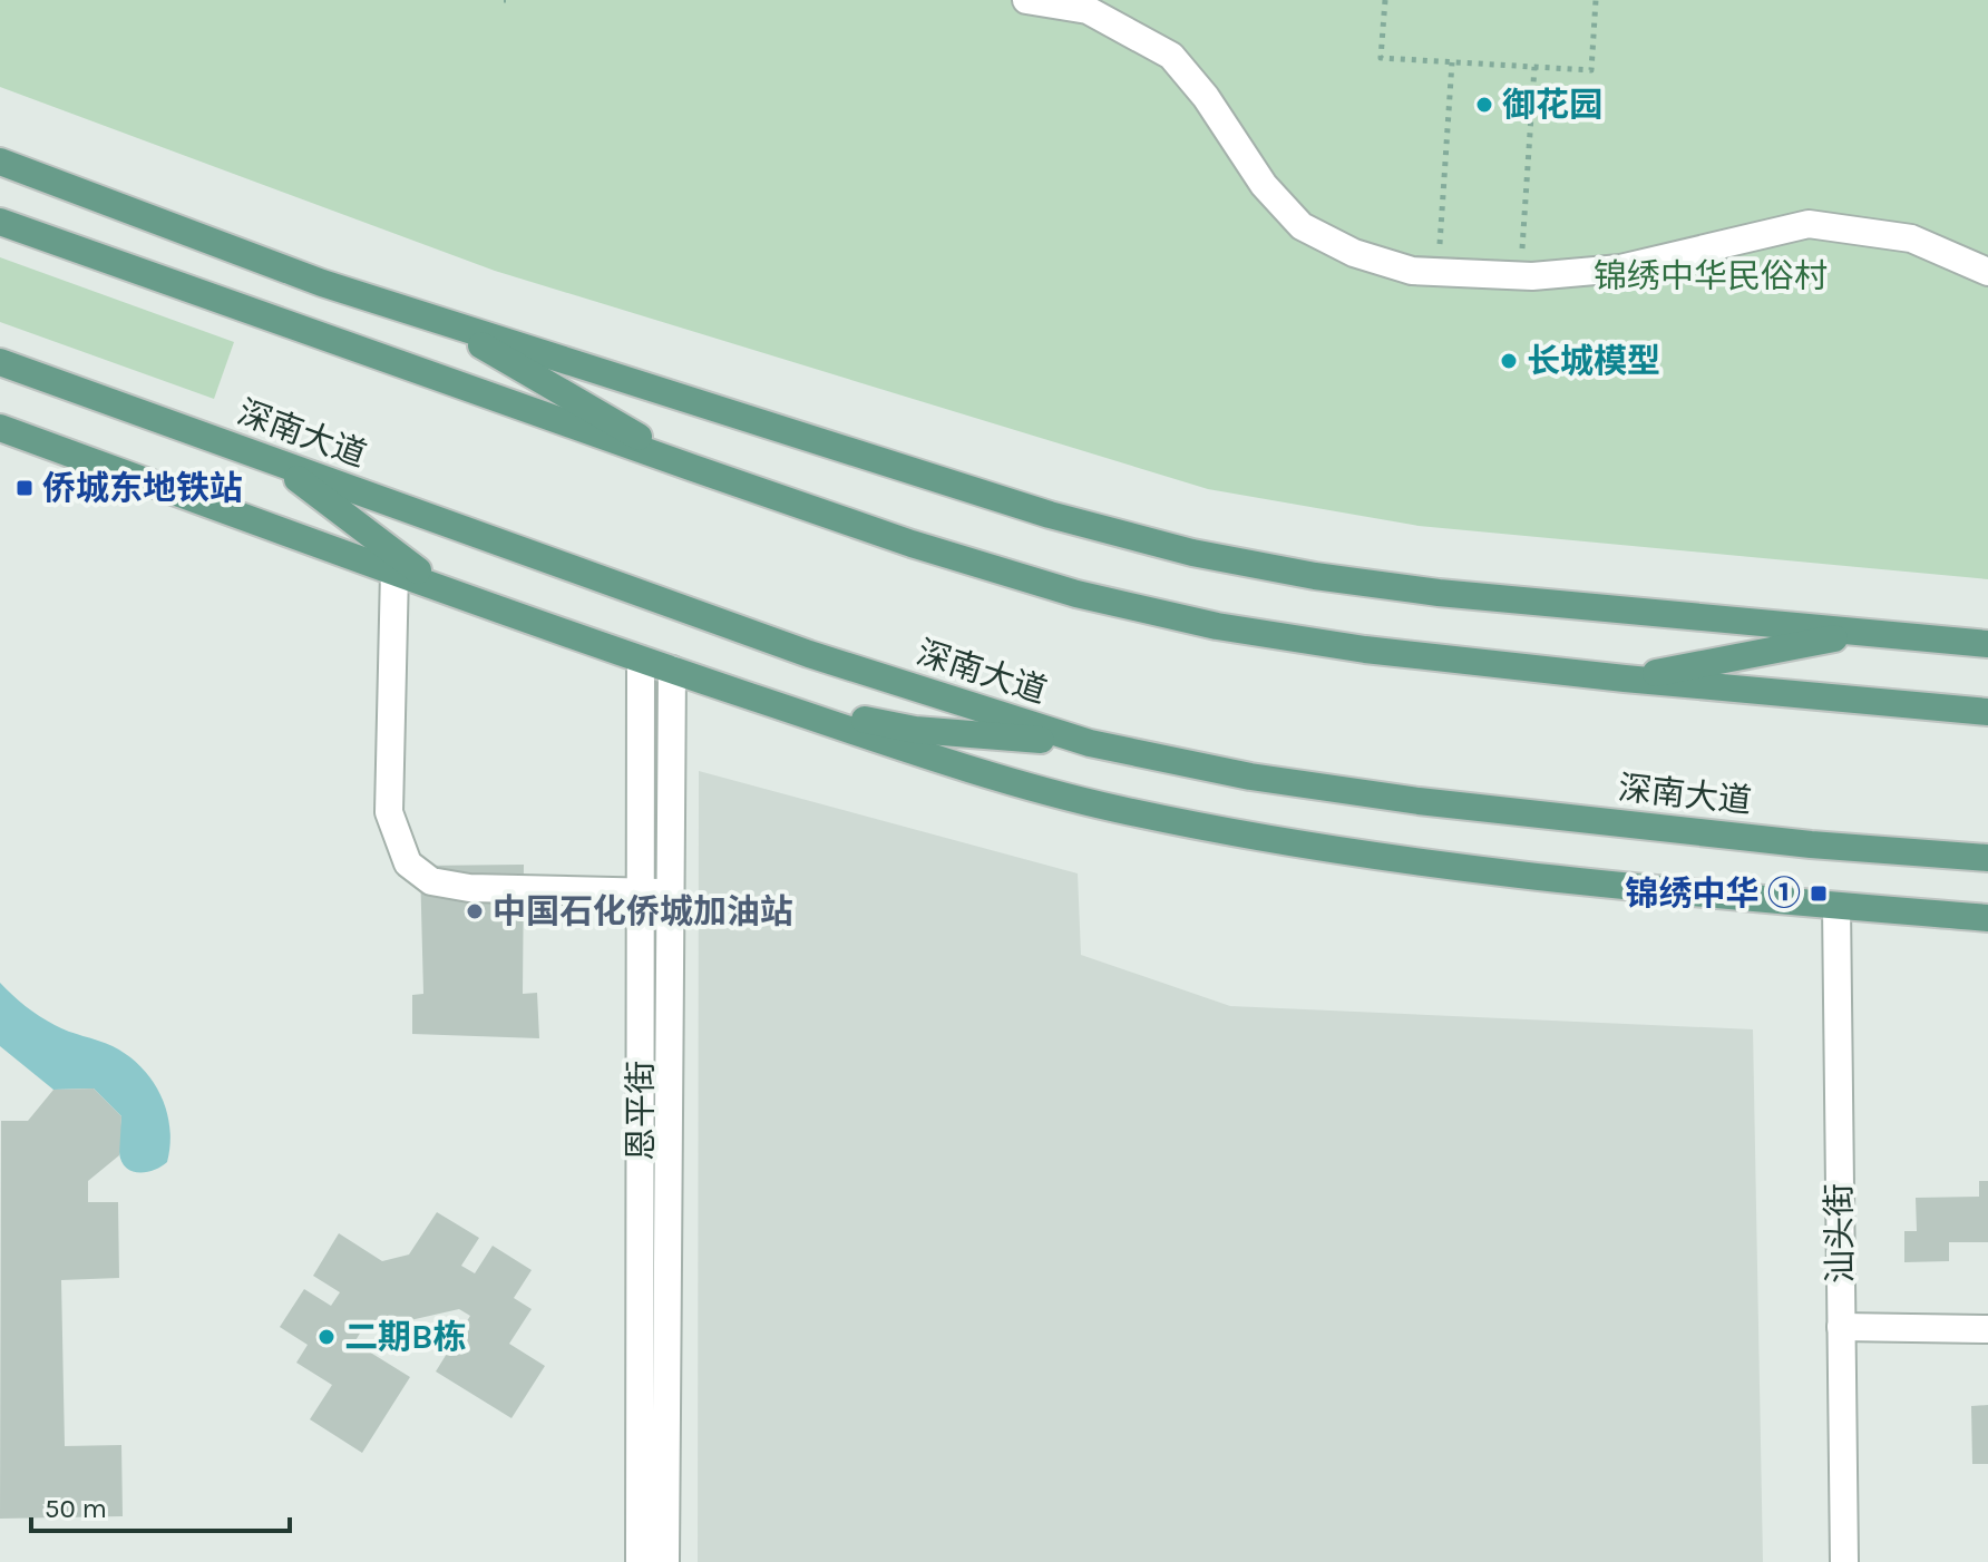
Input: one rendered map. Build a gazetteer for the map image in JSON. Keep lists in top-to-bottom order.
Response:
{
  "streets": {
    "main road": ["深南大道"],
    "street": ["恩平街", "汕头街"]
  },
  "parks": ["锦绣中华民俗村"],
  "places": {
    "other": [
      "御花园",
      "长城模型",
      "中国石化侨城加油站",
      "二期B栋"
    ],
    "transit": ["侨城东地铁站", "锦绣中华 ①"]
  },
  "scale_bar": "50 m"
}
